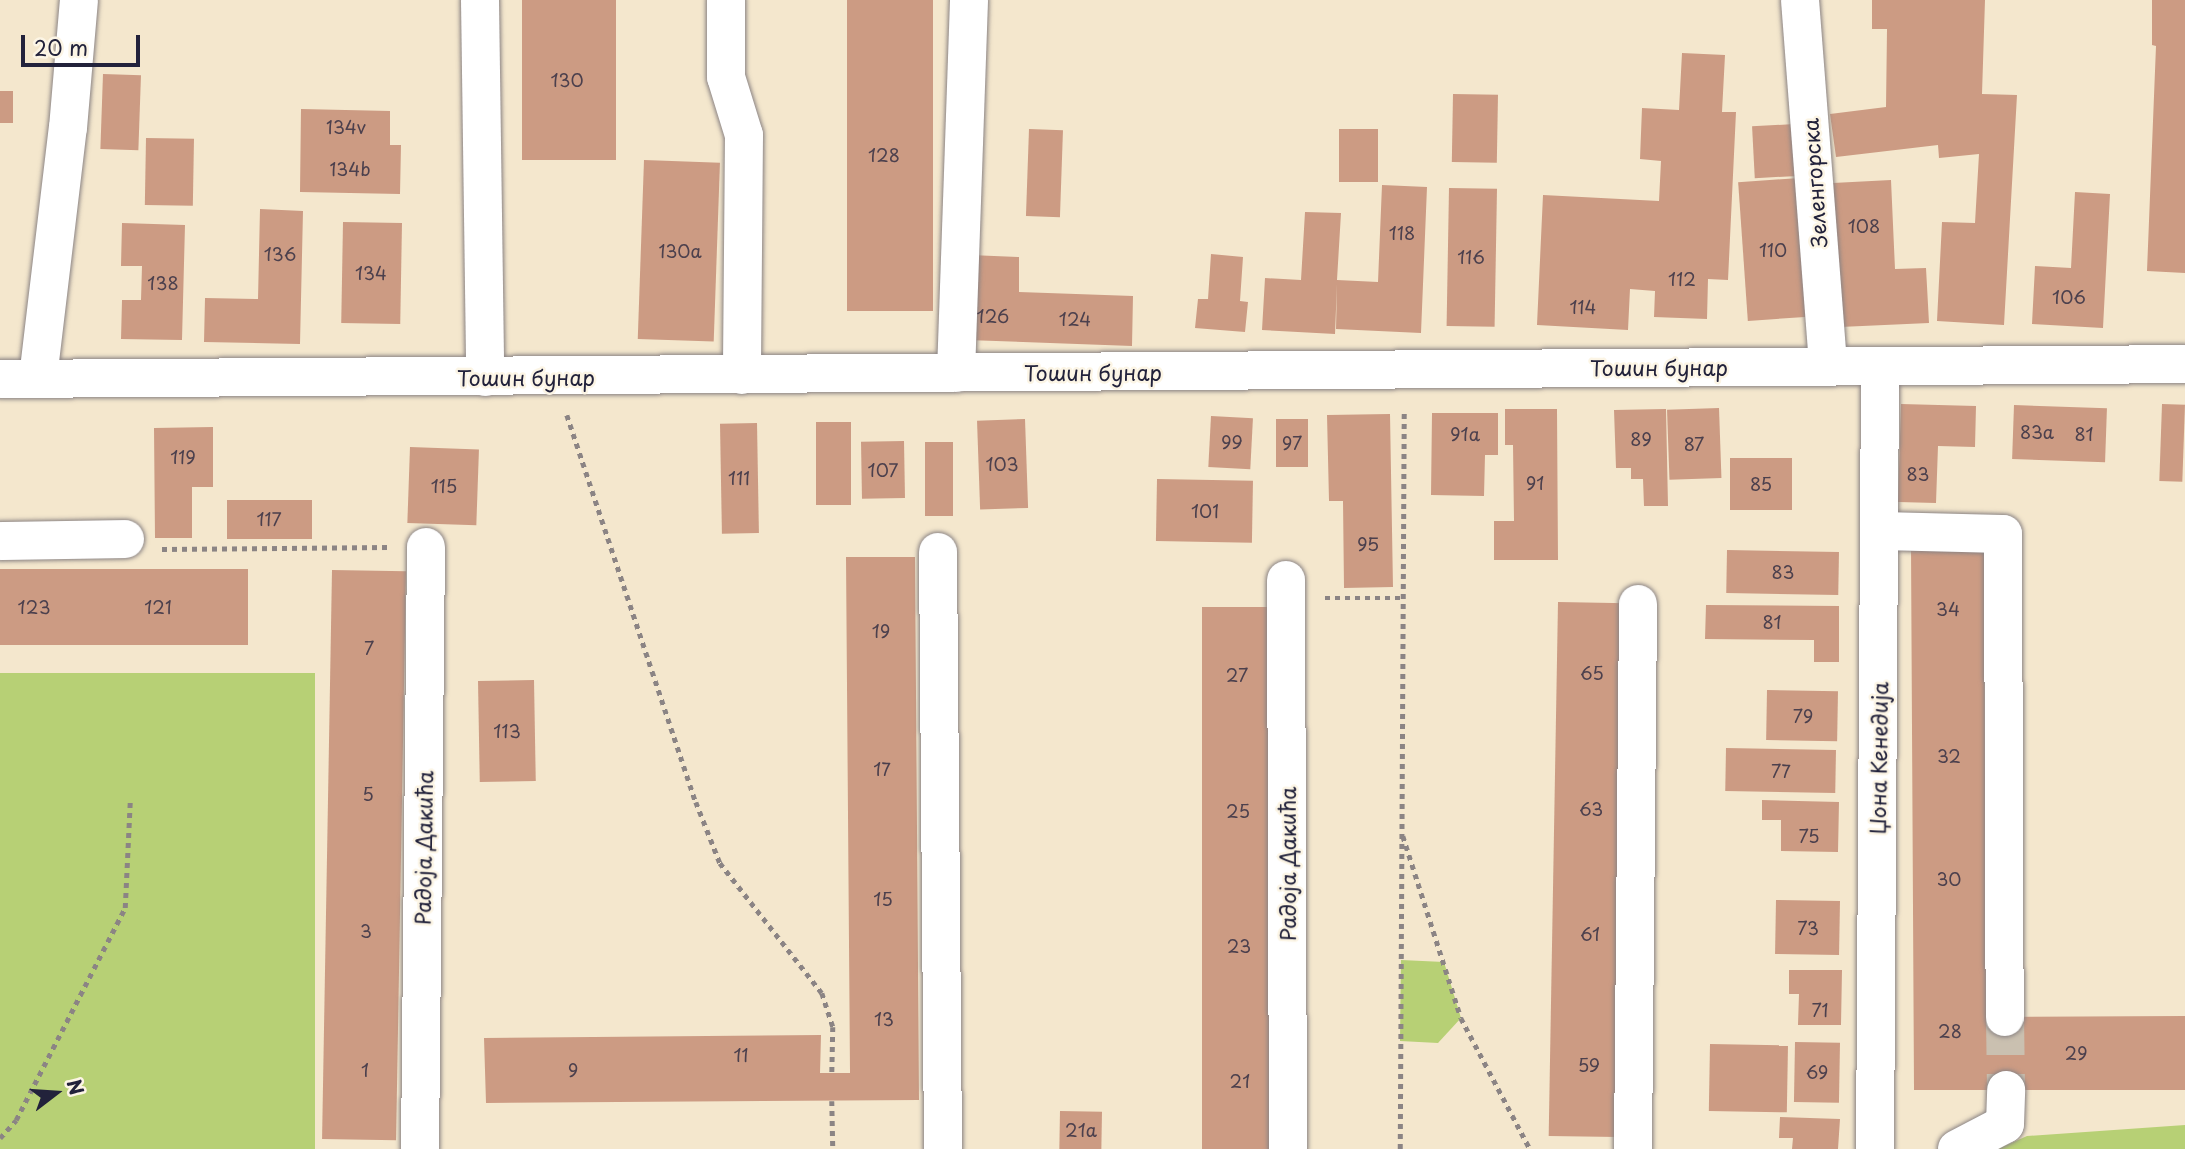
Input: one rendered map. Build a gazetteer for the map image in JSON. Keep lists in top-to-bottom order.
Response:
{
  "streets": {
    "main road": [
      "Зеленгорска",
      "Тошин бунар",
      "Џона Кенедија",
      "Радоја Дакића"
    ]
  },
  "crossings": [
    ["Зеленгорска", "Тошин бунар"],
    ["Тошин бунар", "Џона Кенедија"]
  ],
  "house_numbers": [
    "130",
    "134v",
    "128",
    "134b",
    "108",
    "118",
    "110",
    "130a",
    "136",
    "116",
    "134",
    "112",
    "138",
    "106",
    "114",
    "126",
    "124",
    "83a",
    "91a",
    "81",
    "89",
    "99",
    "97",
    "87",
    "119",
    "103",
    "107",
    "83",
    "111",
    "91",
    "85",
    "115",
    "101",
    "117",
    "95",
    "83",
    "123",
    "121",
    "34",
    "81",
    "19",
    "7",
    "65",
    "27",
    "79",
    "113",
    "32",
    "17",
    "77",
    "5",
    "63",
    "25",
    "75",
    "30",
    "15",
    "73",
    "3",
    "61",
    "23",
    "71",
    "13",
    "28",
    "29",
    "11",
    "59",
    "1",
    "9",
    "69",
    "21",
    "21a"
  ],
  "scale_bar": "20 m",
  "north": "right"
}
